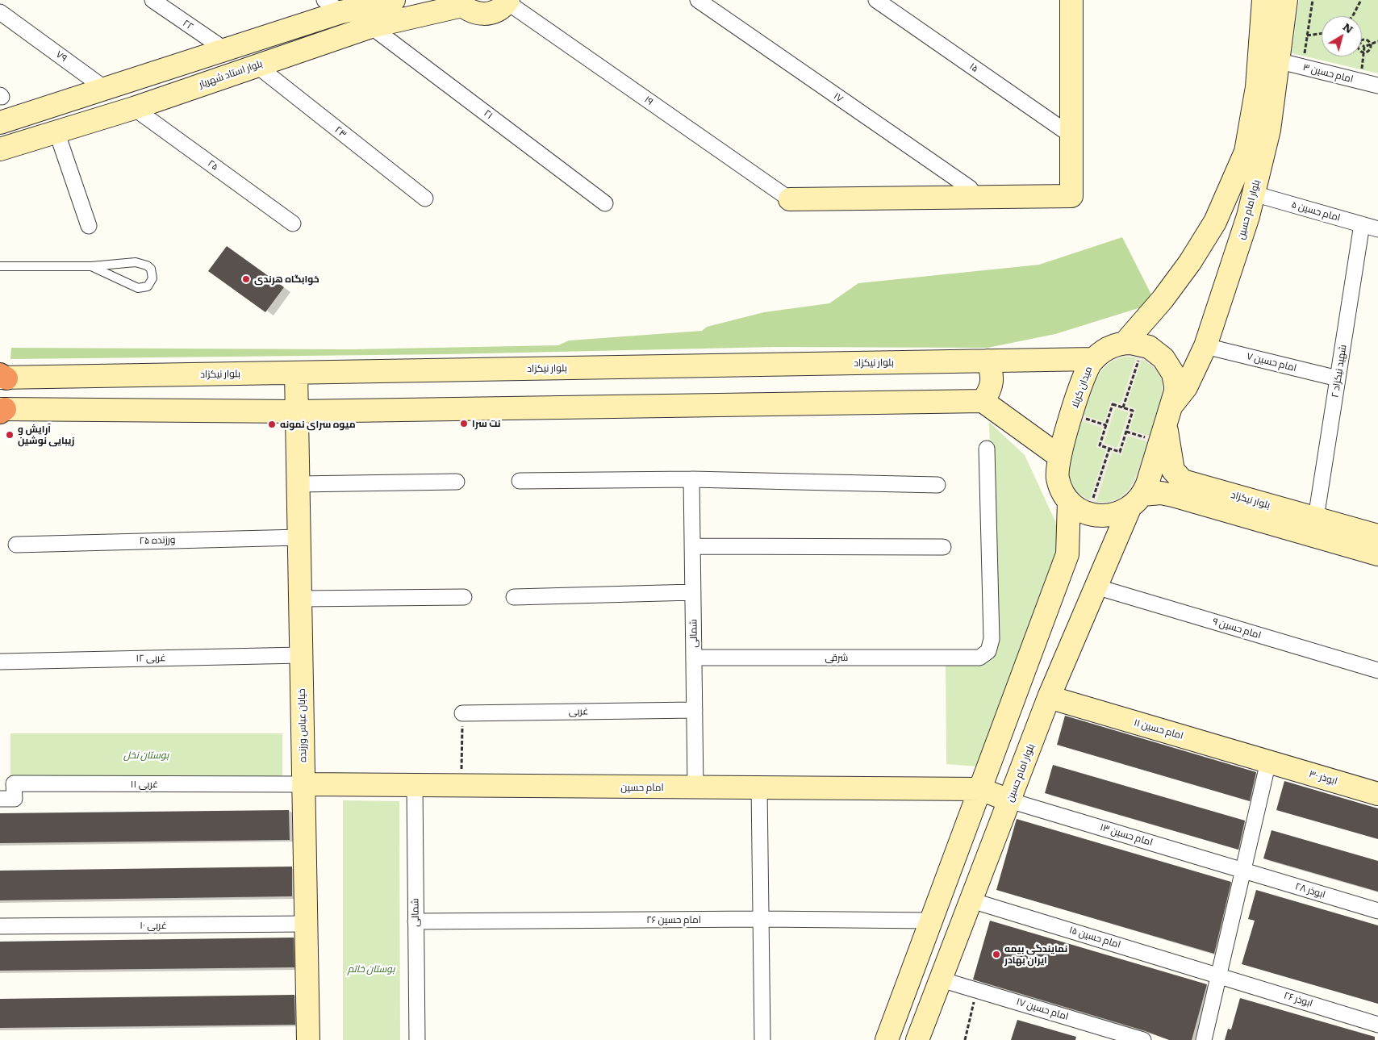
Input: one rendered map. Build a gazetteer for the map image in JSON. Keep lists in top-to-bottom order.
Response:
{
  "streets": {
    "main road": [
      "بلوار استاد شهریار",
      "بلوار امام حسین",
      "بلوار نیکزاد",
      "میدان کربلا",
      "خیابان عباس ورزنده",
      "امام حسین ۱۱",
      "ابوذر ۳۰",
      "امام حسین"
    ],
    "street": [
      "۲۲",
      "۷۹",
      "۱۵",
      "امام حسین ۳",
      "۱۷",
      "۱۹",
      "۲۱",
      "۲۳",
      "۲۵",
      "امام حسین ۵",
      "امام حسین ۷",
      "شهید نیکزاد ۲",
      "ورزنده ۲۵",
      "امام حسین ۹",
      "شمالی",
      "شرقی",
      "غربی ۱۲",
      "غربی",
      "غربی ۱۱",
      "امام حسین ۱۳",
      "ابوذر ۲۸",
      "امام حسین ۲۶",
      "غربی ۱۰",
      "امام حسین ۱۵",
      "ابوذر ۲۶",
      "امام حسین ۱۷"
    ]
  },
  "crossings": [
    ["امام حسین ۳", "بلوار امام حسین"],
    ["بلوار استاد شهریار", "۲۱"],
    ["بلوار استاد شهریار", "۲۳"],
    ["بلوار استاد شهریار", "۲۵"],
    ["بلوار امام حسین", "امام حسین ۵"],
    ["بلوار امام حسین", "امام حسین ۷"],
    ["بلوار امام حسین", "بلوار نیکزاد"],
    ["بلوار امام حسین", "میدان کربلا"],
    ["بلوار امام حسین", "امام حسین ۹"],
    ["بلوار امام حسین", "امام حسین ۱۱"],
    ["بلوار امام حسین", "امام حسین ۱۳"],
    ["بلوار امام حسین", "امام حسین ۱۵"],
    ["بلوار امام حسین", "امام حسین ۱۷"],
    ["امام حسین ۵", "شهید نیکزاد ۲"],
    ["امام حسین ۷", "شهید نیکزاد ۲"],
    ["بلوار نیکزاد", "شهید نیکزاد ۲"],
    ["بلوار نیکزاد", "میدان کربلا"],
    ["بلوار نیکزاد", "خیابان عباس ورزنده"],
    ["ورزنده ۲۵", "خیابان عباس ورزنده"],
    ["شمالی", "شرقی"],
    ["شمالی", "غربی"],
    ["شمالی", "امام حسین"],
    ["شمالی", "امام حسین ۲۶"],
    ["غربی ۱۲", "خیابان عباس ورزنده"],
    ["خیابان عباس ورزنده", "غربی ۱۱"],
    ["خیابان عباس ورزنده", "امام حسین"],
    ["خیابان عباس ورزنده", "غربی ۱۰"],
    ["امام حسین ۱۱", "ابوذر ۳۰"],
    ["غربی ۱۱", "امام حسین"],
    ["امام حسین ۱۳", "ابوذر ۲۸"],
    ["امام حسین ۱۵", "ابوذر ۲۶"]
  ],
  "parks": ["بوستان نخل", "بوستان خاتم"],
  "places": [
    "خوابگاه هرندی",
    "نت سرا",
    "میوه سرای نمونه",
    "آرایش و زیبایی نوشین",
    "نمایندگی بیمه ایران بهادر"
  ],
  "north": "top right"
}
